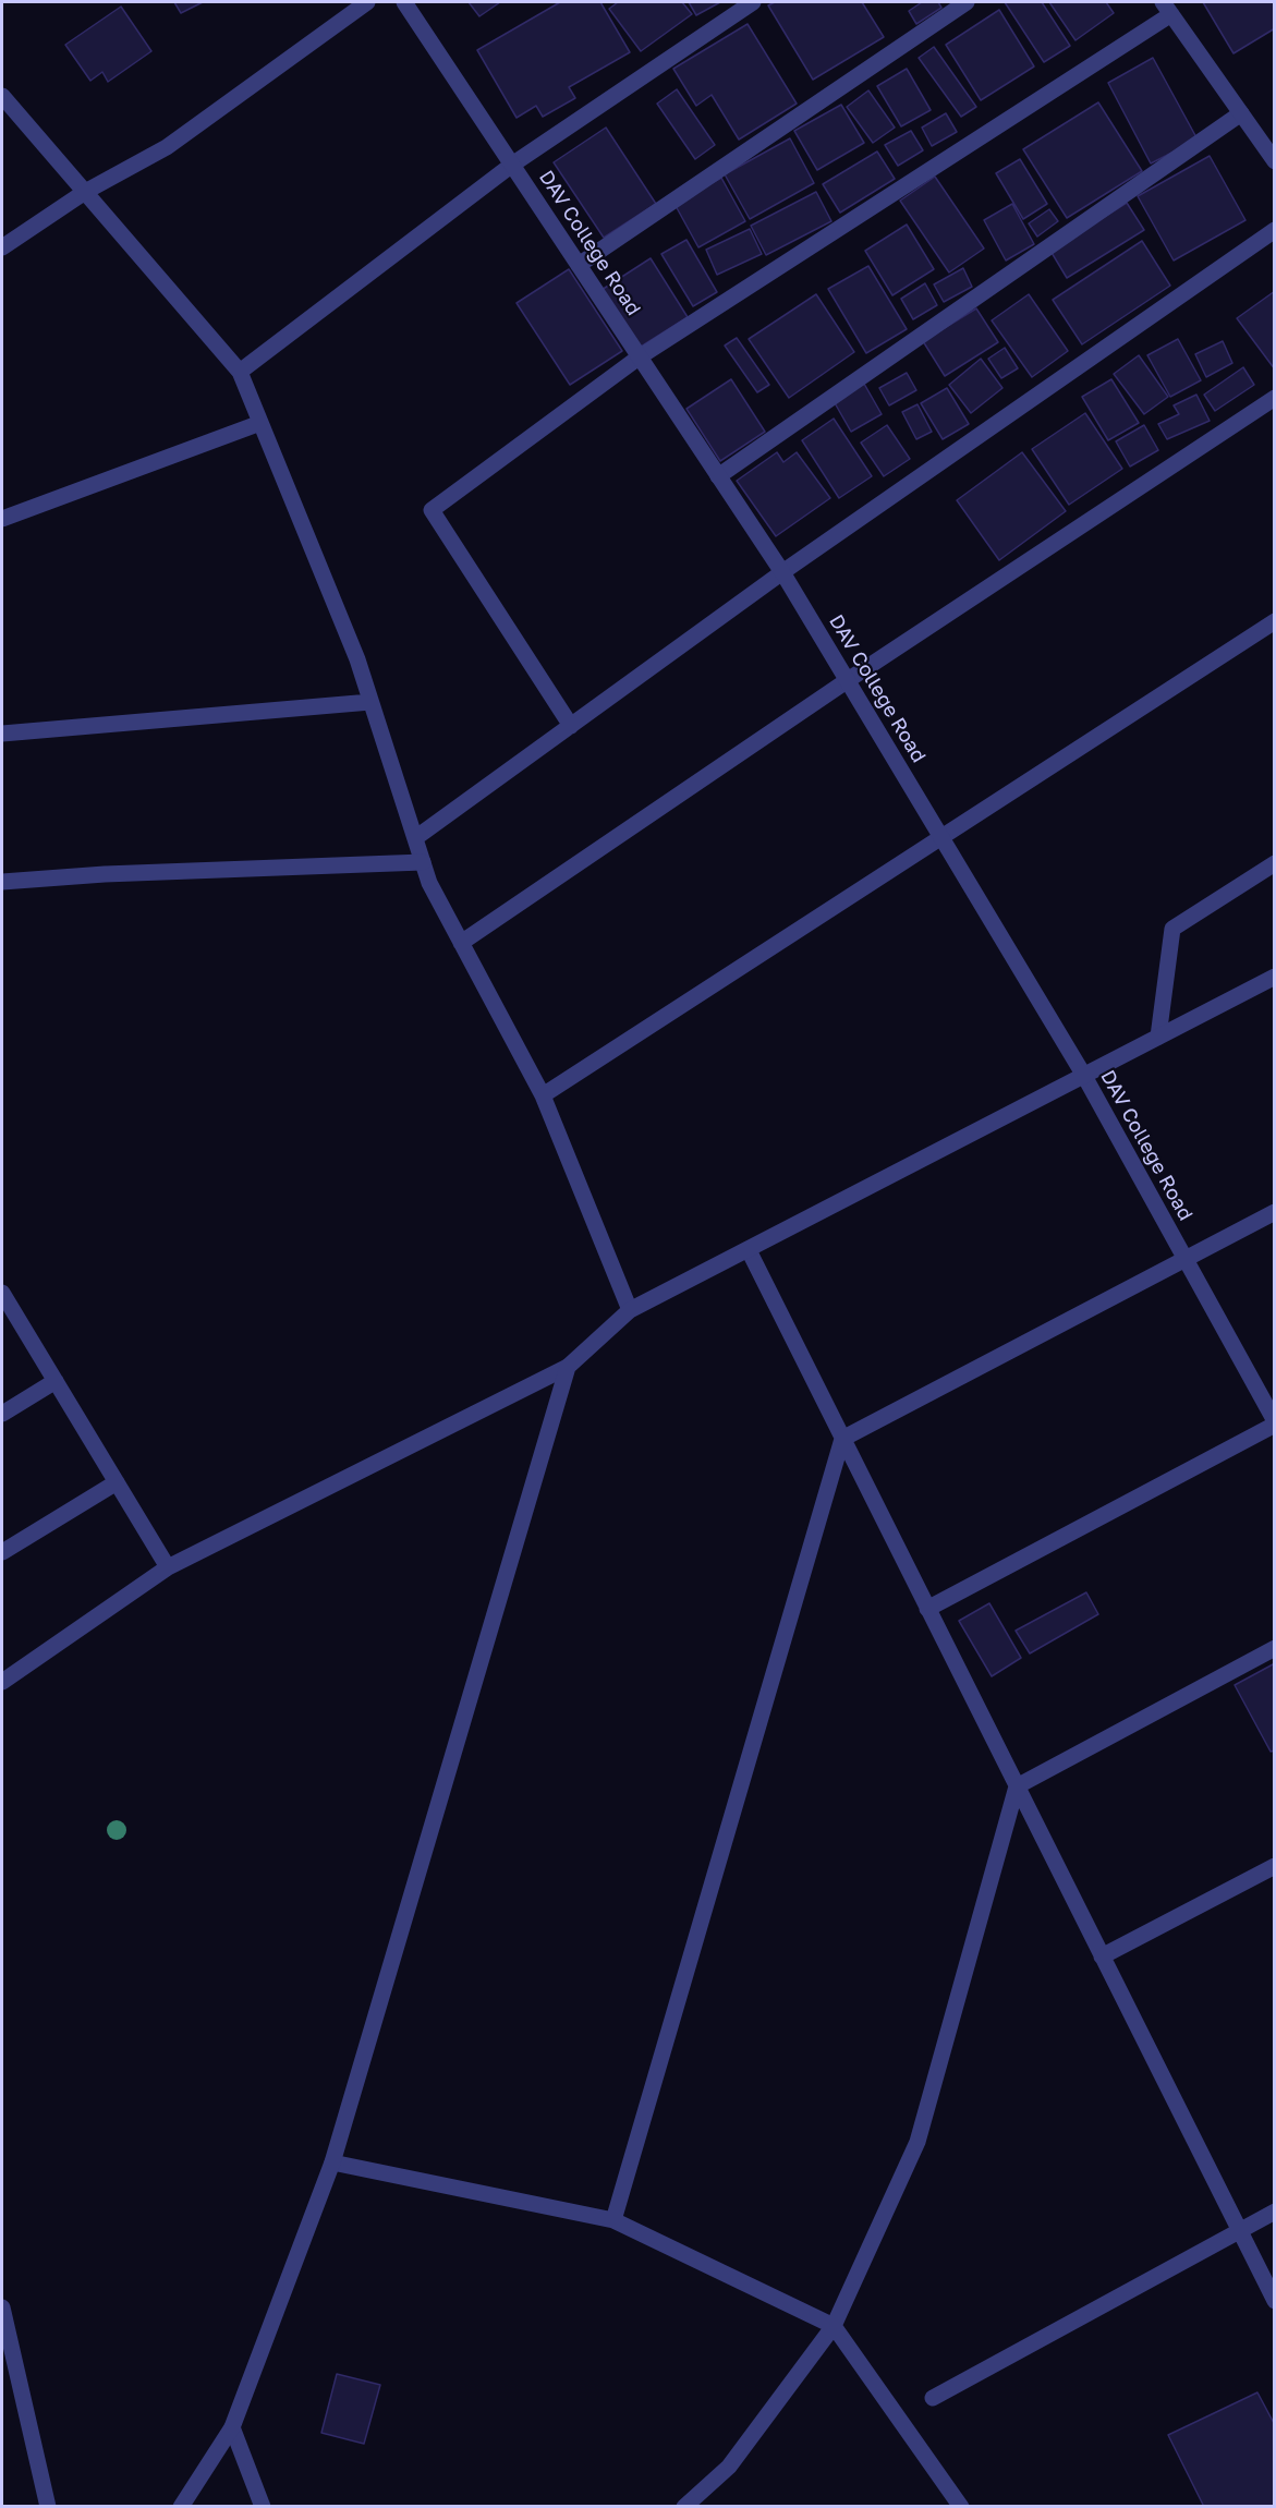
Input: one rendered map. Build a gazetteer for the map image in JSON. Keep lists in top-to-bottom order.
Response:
{
  "streets": {
    "street": ["DAV College Road"]
  }
}
